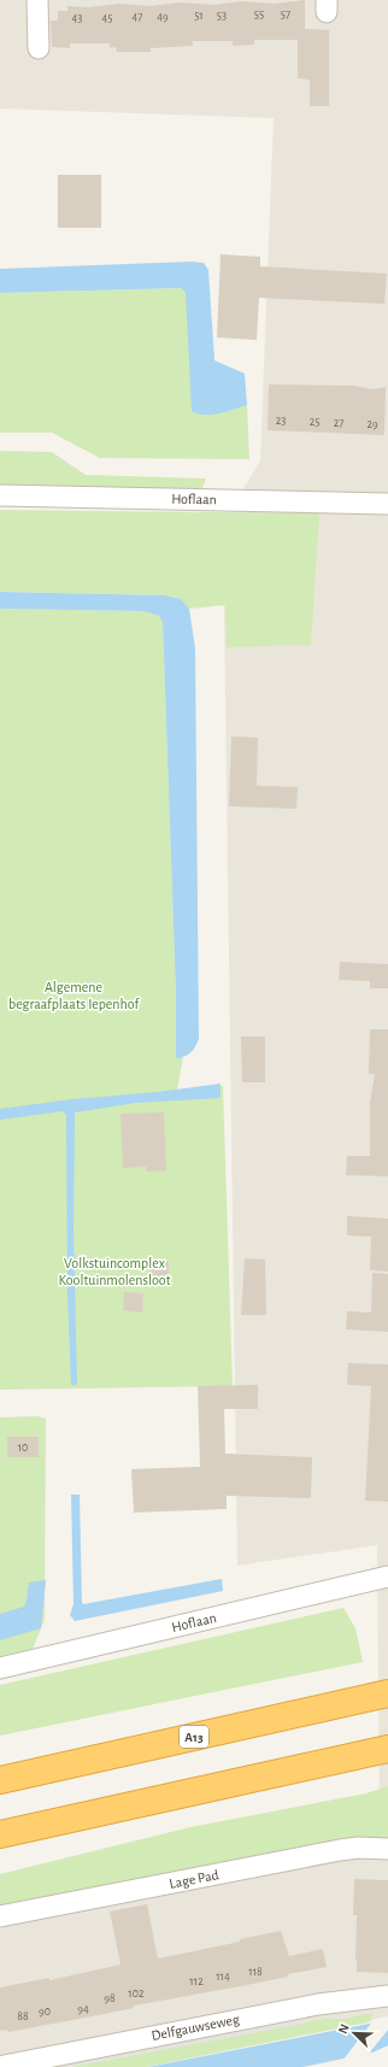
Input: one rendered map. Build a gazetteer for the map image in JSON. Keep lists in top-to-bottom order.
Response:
{
  "streets": {
    "highway": ["A13"],
    "street": ["Hoflaan", "Lage Pad", "Delfgauwseweg"]
  },
  "parks": ["Algemene begraafplaats Iepenhof", "Volkstuincomplex Kooltuinmolensloot"],
  "house_numbers": [
    "55",
    "57",
    "51",
    "53",
    "47",
    "49",
    "43",
    "45",
    "23",
    "25",
    "27",
    "29",
    "10",
    "118",
    "114",
    "112",
    "102",
    "98",
    "94",
    "90",
    "88"
  ],
  "north": "top left"
}
